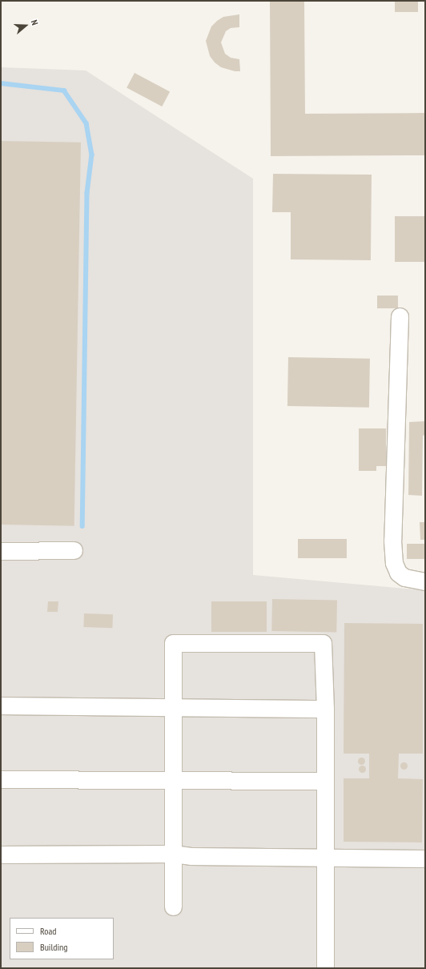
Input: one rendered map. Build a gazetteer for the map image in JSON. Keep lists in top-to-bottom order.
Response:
{
  "legend": ["Road", "Building"],
  "north": "right"
}
